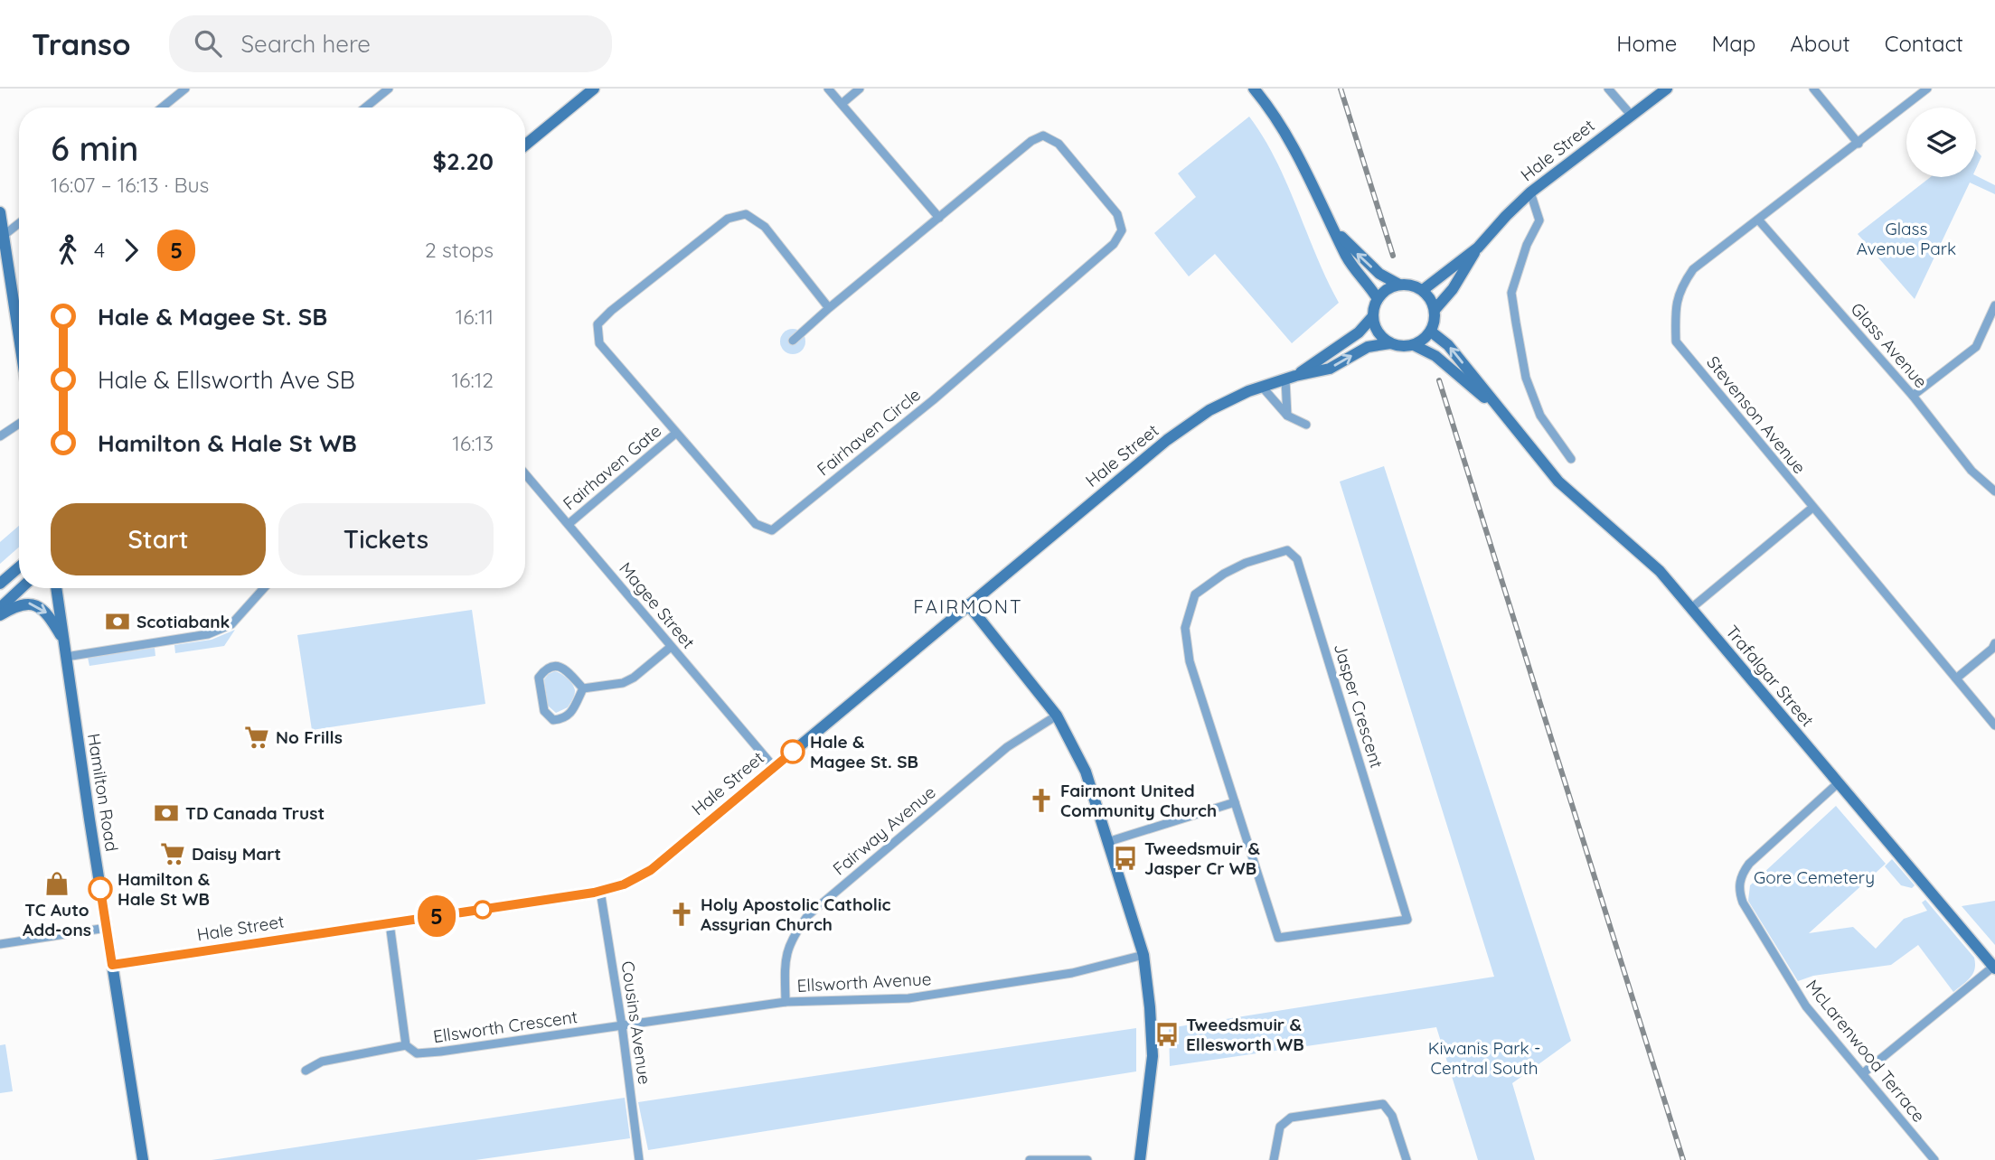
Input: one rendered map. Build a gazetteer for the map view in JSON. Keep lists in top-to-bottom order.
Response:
{
  "streets": {
    "street": [
      "Hale Street",
      "Glass Avenue",
      "Stevenson Avenue",
      "Fairhaven Circle",
      "Fairhaven Gate",
      "Magee Street",
      "Trafalgar Street",
      "Jasper Crescent",
      "Hamilton Road",
      "Fairway Avenue",
      "Ellsworth Avenue",
      "Cousins Avenue",
      "Ellsworth Crescent",
      "McLarenwood Terrace"
    ]
  },
  "crossings": [
    ["Hale Street", "Magee Street"],
    ["Hale Street", "Trafalgar Street"],
    ["Hale Street", "Hamilton Road"],
    ["Hale Street", "Cousins Avenue"],
    ["Glass Avenue", "Stevenson Avenue"],
    ["Fairhaven Circle", "Fairhaven Gate"],
    ["Fairhaven Gate", "Magee Street"],
    ["Trafalgar Street", "McLarenwood Terrace"],
    ["Fairway Avenue", "Ellsworth Avenue"],
    ["Ellsworth Avenue", "Cousins Avenue"],
    ["Ellsworth Avenue", "Ellsworth Crescent"],
    ["Cousins Avenue", "Ellsworth Crescent"]
  ],
  "districts": ["FAIRMONT"],
  "parks": ["Glass Avenue Park", "Gore Cemetery", "Kiwanis Park - Central South"],
  "places": {
    "bank": ["Scotiabank", "TD Canada Trust"],
    "supermarket": ["No Frills", "Daisy Mart"],
    "other": ["Hale & Magee St. SB", "Hamilton & Hale St WB"],
    "church": ["Fairmont United Community Church", "Holy Apostolic Catholic Assyrian Church"],
    "bus stop": ["Tweedsmuir & Jasper Cr WB", "Tweedsmuir & Ellesworth WB"],
    "shop": ["TC Auto Add-ons"]
  },
  "lines": ["bus line 5"],
  "page": {
    "header": "Transo",
    "search": "Search here",
    "nav": [
      "Home",
      "Map",
      "About",
      "Contact"
    ],
    "on_map": "5",
    "heading": ["6 min", "16:07 – 16:13 · Bus", "$2.20"],
    "legs": ["4", "5", "2 stops"],
    "list": [
      {
        "name": "Hale & Magee St. SB",
        "value": "16:11"
      },
      {
        "name": "Hale & Ellsworth Ave SB",
        "value": "16:12"
      },
      {
        "name": "Hamilton & Hale St WB",
        "value": "16:13"
      }
    ],
    "buttons": ["Start", "Tickets"]
  }
}
